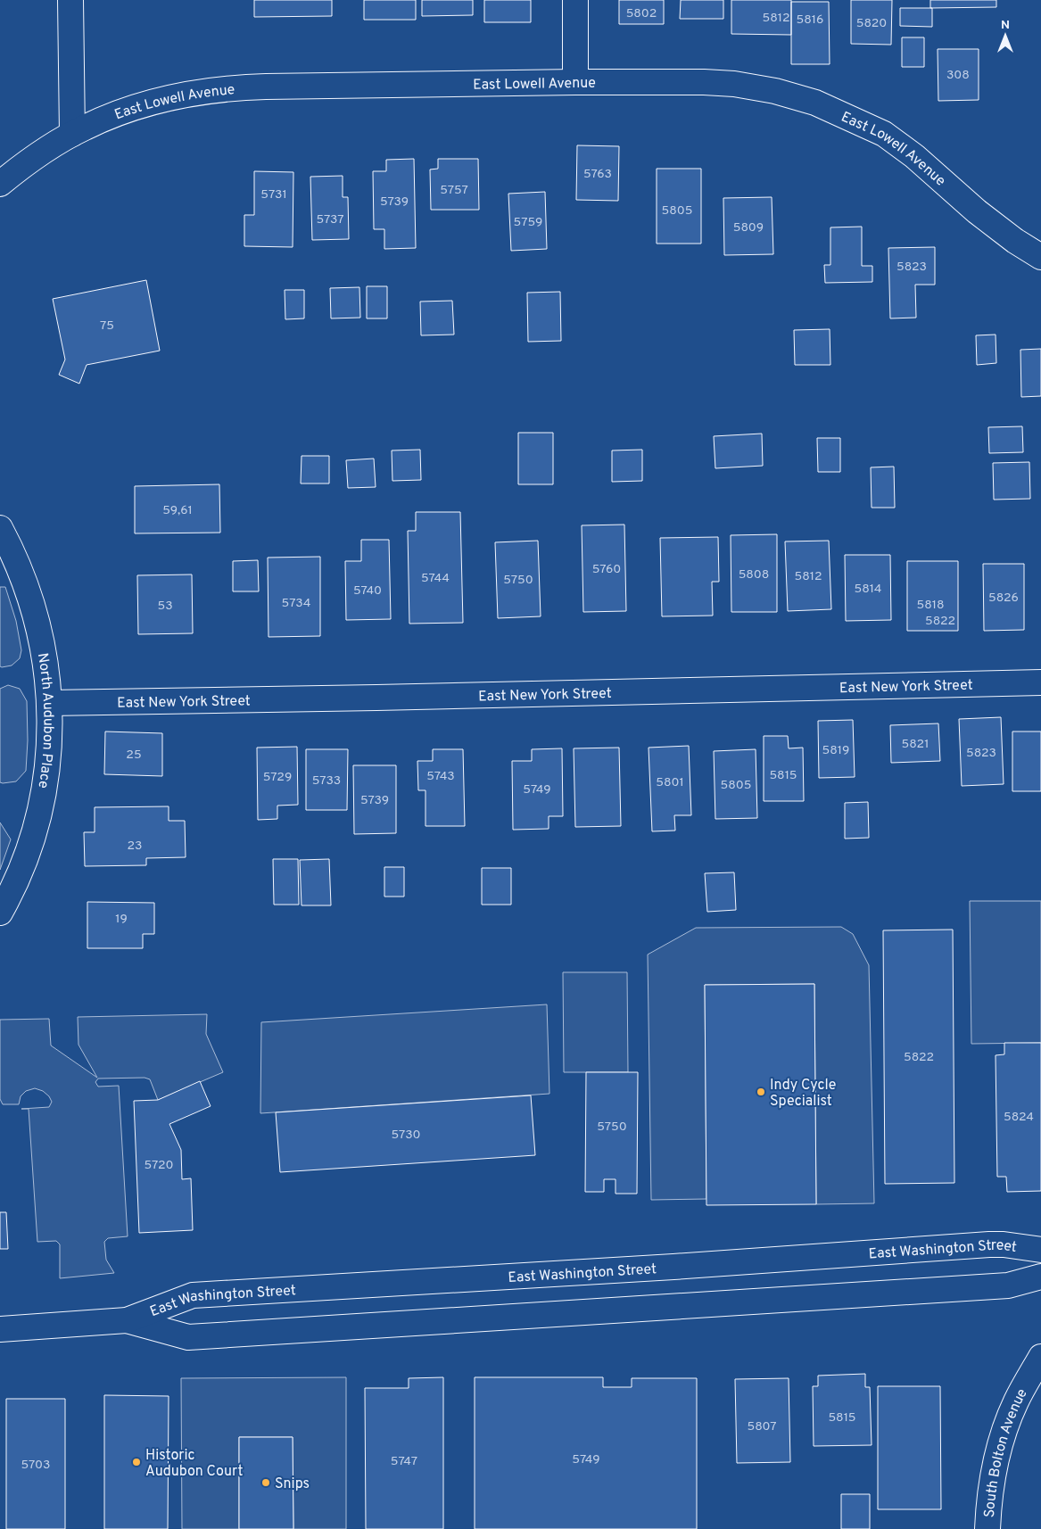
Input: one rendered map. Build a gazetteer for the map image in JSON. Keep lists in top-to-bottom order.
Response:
{
  "streets": {
    "street": [
      "East Lowell Avenue",
      "East New York Street",
      "North Audubon Place",
      "East Washington Street",
      "South Bolton Avenue"
    ]
  },
  "crossings": [
    ["East New York Street", "North Audubon Place"]
  ],
  "places": ["Indy Cycle Specialist", "Historic Audubon Court", "Snips"],
  "house_numbers": [
    "5802",
    "5812",
    "5816",
    "5820",
    "308",
    "5763",
    "5757",
    "5731",
    "5739",
    "5805",
    "5737",
    "5759",
    "5809",
    "5823",
    "75",
    "59,61",
    "5760",
    "5808",
    "5812",
    "5744",
    "5750",
    "5814",
    "5740",
    "5826",
    "5734",
    "5818",
    "53",
    "5822",
    "5821",
    "5819",
    "5823",
    "25",
    "5815",
    "5743",
    "5729",
    "5733",
    "5801",
    "5805",
    "5749",
    "5739",
    "23",
    "19",
    "5822",
    "5824",
    "5750",
    "5730",
    "5720",
    "5815",
    "5807",
    "5749",
    "5747",
    "5703"
  ],
  "north": "top"
}
